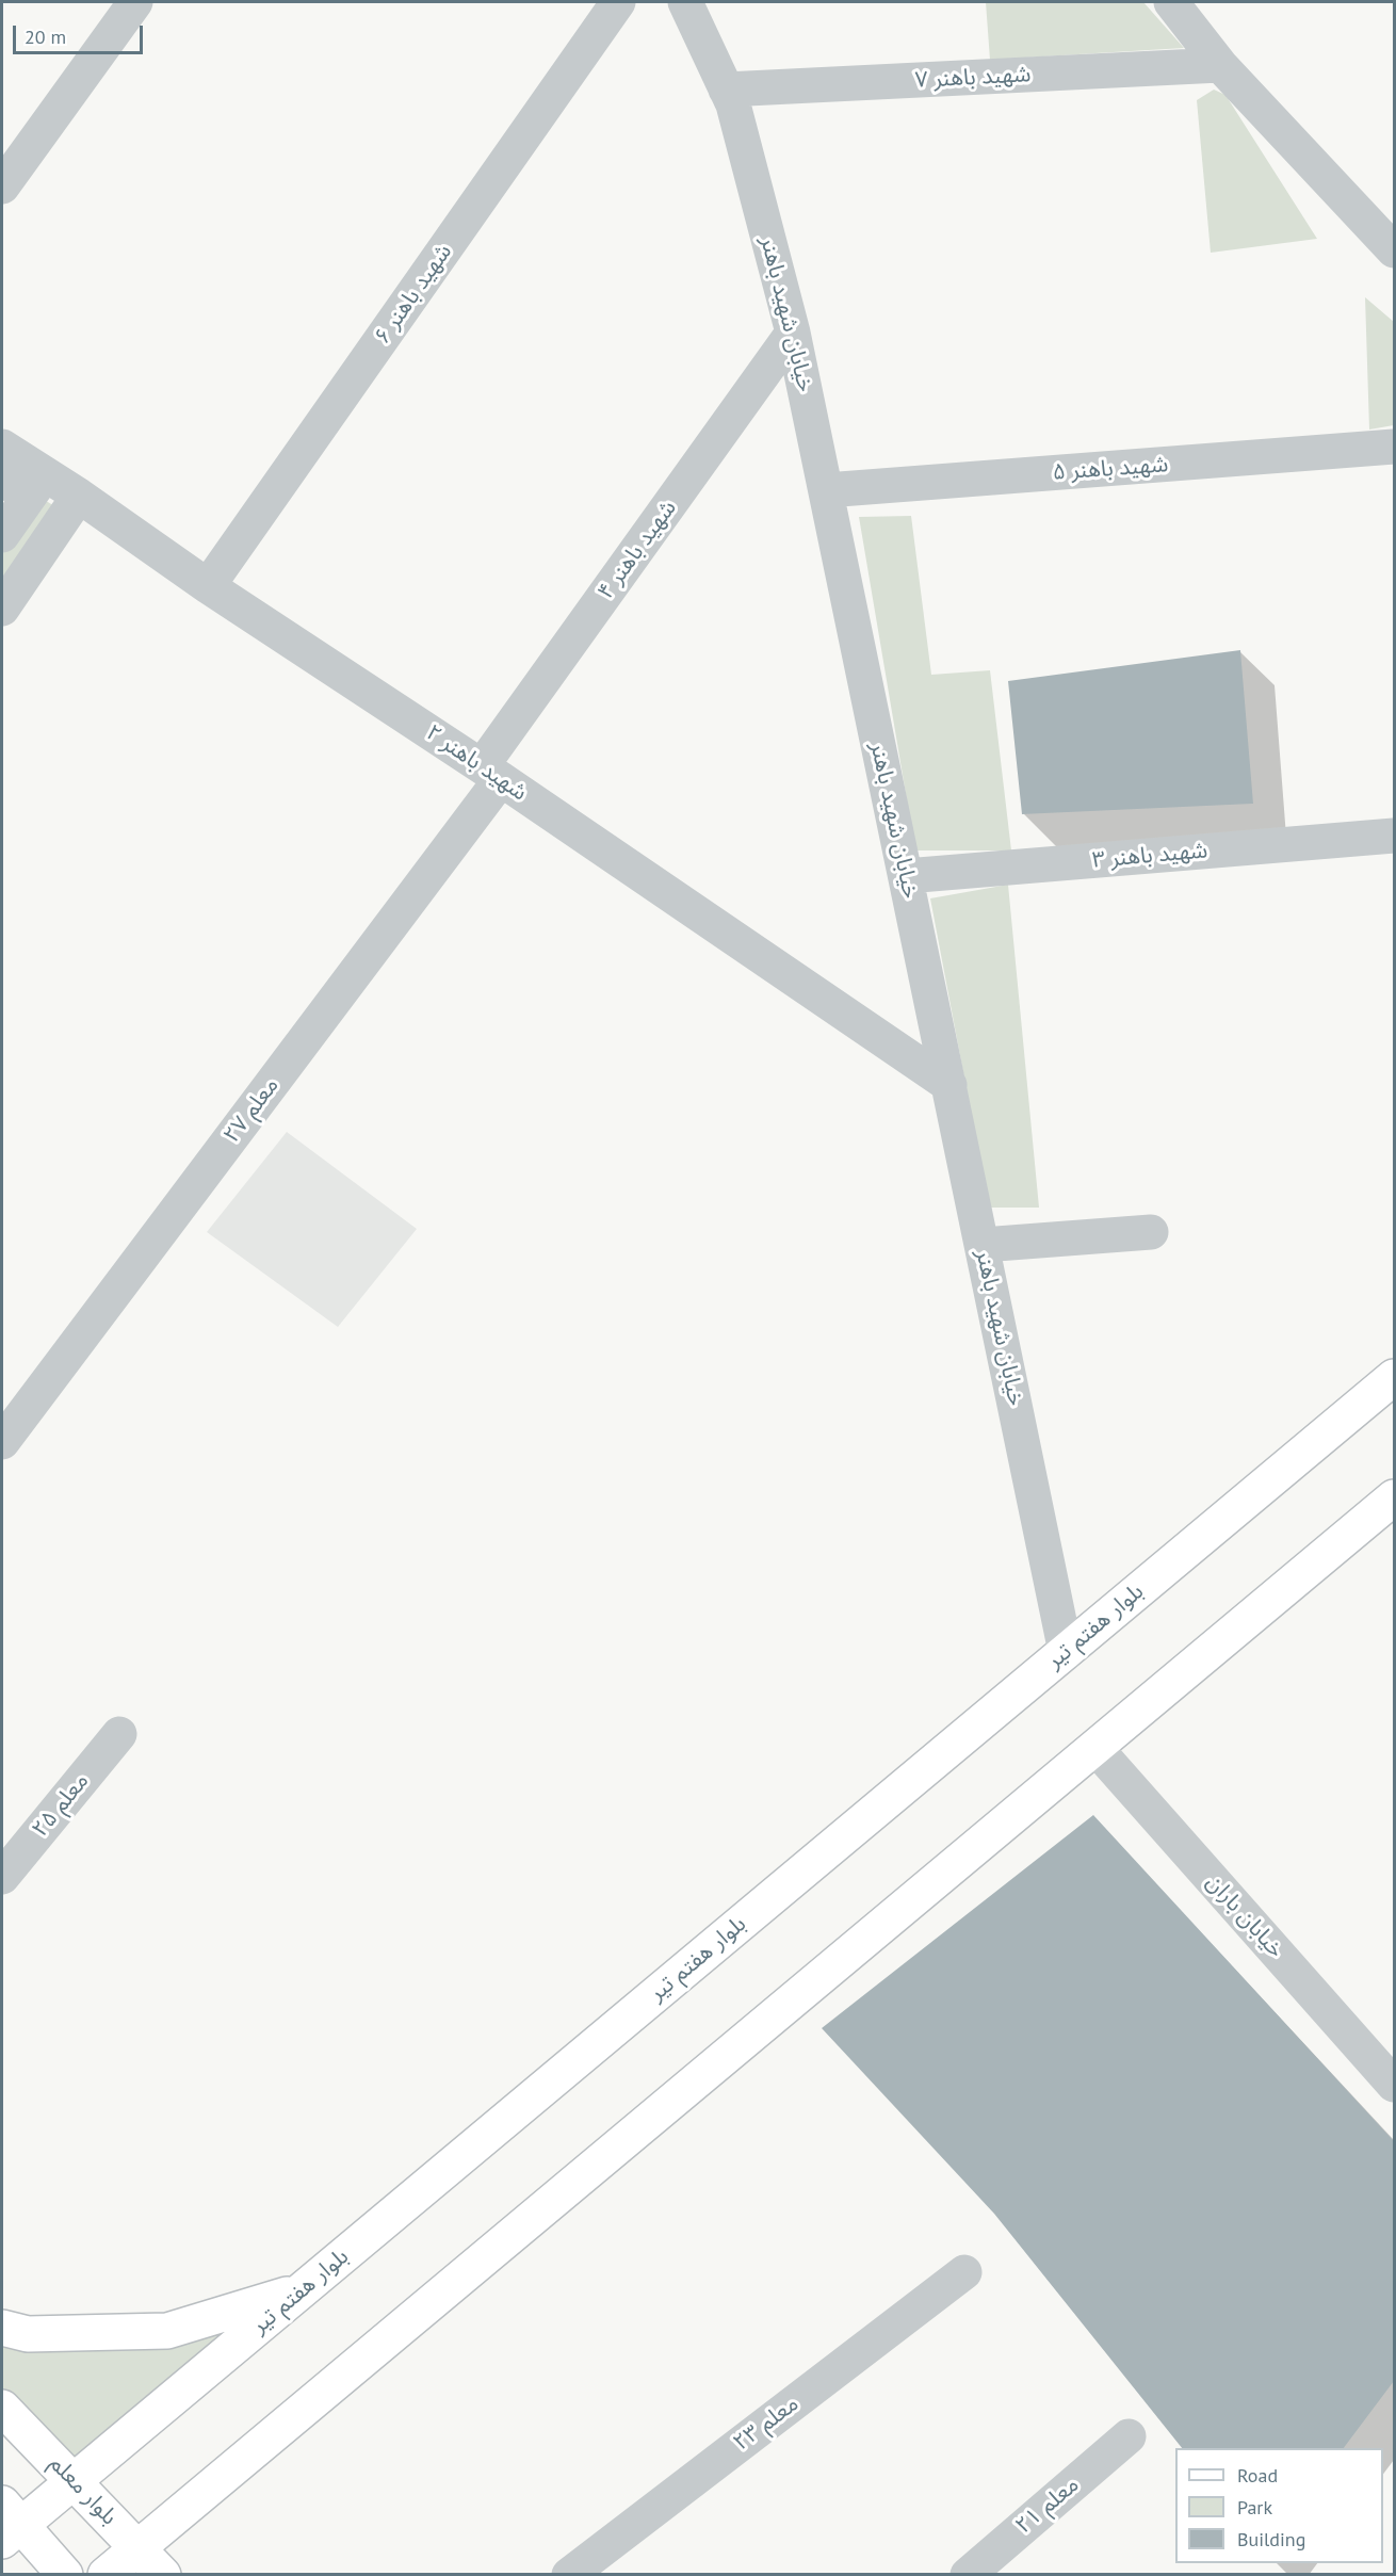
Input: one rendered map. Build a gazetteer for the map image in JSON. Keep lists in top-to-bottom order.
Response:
{
  "streets": {
    "main road": ["بلوار هفتم تیر", "بلوار معلم"],
    "street": [
      "شهید باهنر ۷",
      "شهید باهنر ۶",
      "خیابان شهید باهنر",
      "شهید باهنر ۵",
      "شهید باهنر ۴",
      "شهید باهنر ۲",
      "شهید باهنر ۳",
      "معلم ۲۷",
      "معلم ۲۵",
      "خیابان باران",
      "معلم ۲۳",
      "معلم ۲۱"
    ]
  },
  "crossings": [
    ["شهید باهنر ۷", "خیابان شهید باهنر"],
    ["شهید باهنر ۶", "شهید باهنر ۲"],
    ["خیابان شهید باهنر", "شهید باهنر ۵"],
    ["خیابان شهید باهنر", "شهید باهنر ۴"],
    ["خیابان شهید باهنر", "شهید باهنر ۲"],
    ["خیابان شهید باهنر", "شهید باهنر ۳"],
    ["خیابان شهید باهنر", "بلوار هفتم تیر"],
    ["شهید باهنر ۴", "شهید باهنر ۲"],
    ["شهید باهنر ۴", "معلم ۲۷"],
    ["شهید باهنر ۲", "معلم ۲۷"],
    ["بلوار هفتم تیر", "بلوار معلم"]
  ],
  "legend": ["Road", "Park", "Building"],
  "scale_bar": "20 m"
}
